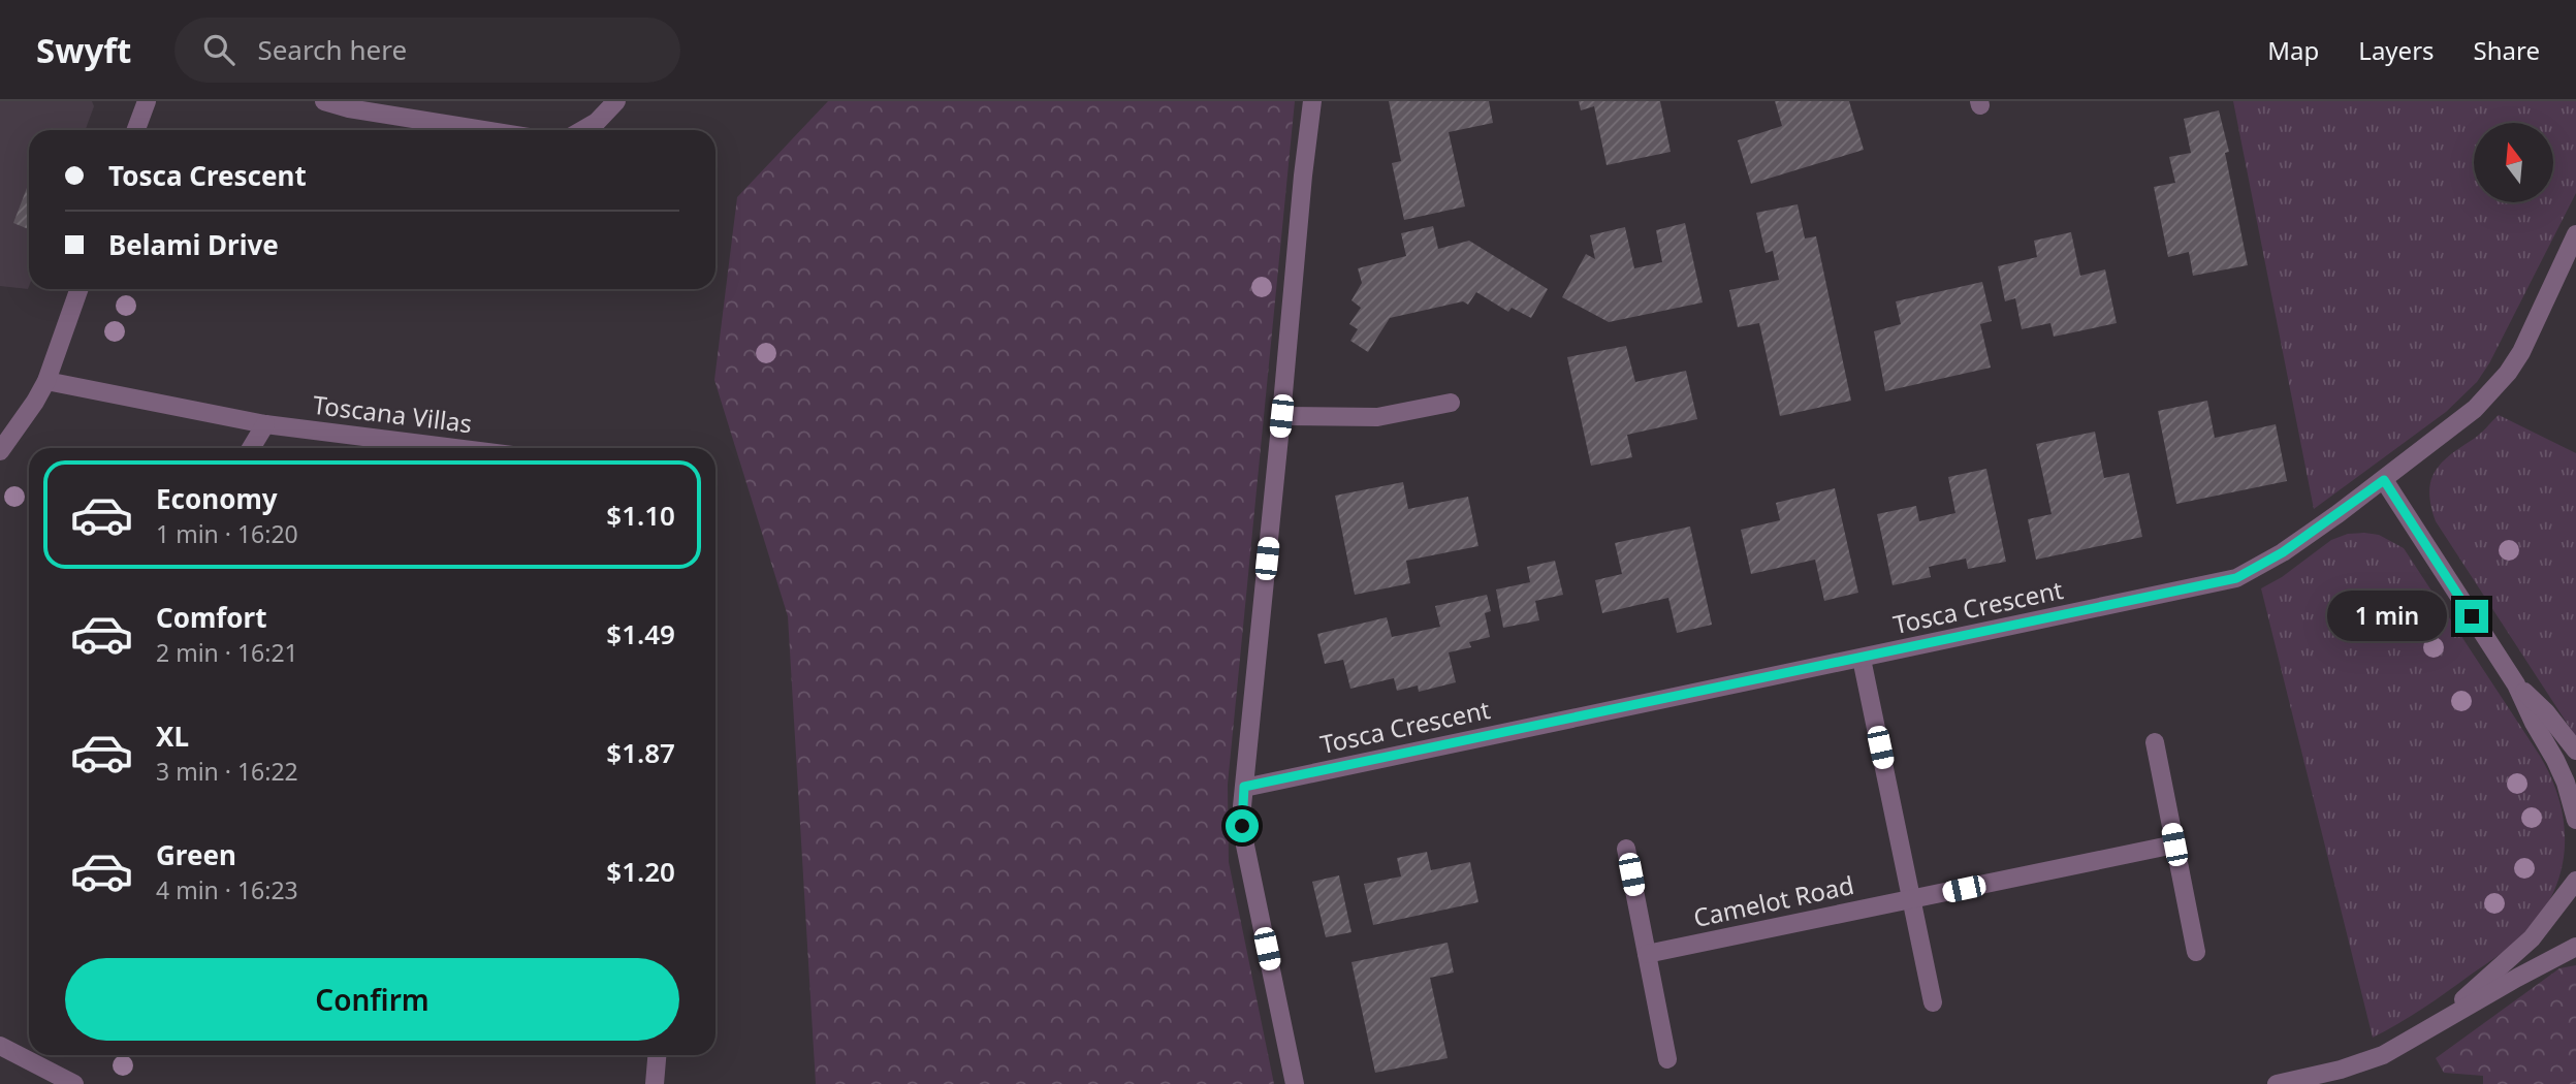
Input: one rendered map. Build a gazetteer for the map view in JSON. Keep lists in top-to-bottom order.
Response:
{
  "streets": {
    "street": ["Toscana Villas", "Tosca Crescent", "Camelot Road"]
  },
  "north": "top",
  "page": {
    "header": "Swyft",
    "search": "Search here",
    "nav": ["Map", "Layers", "Share"],
    "banner": ["Tosca Crescent", "Belami Drive"],
    "list": [
      {
        "name": "Economy",
        "note": "1 min · 16:20",
        "value": "$1.10"
      },
      {
        "name": "Comfort",
        "note": "2 min · 16:21",
        "value": "$1.49"
      },
      {
        "name": "XL",
        "note": "3 min · 16:22",
        "value": "$1.87"
      },
      {
        "name": "Green",
        "note": "4 min · 16:23",
        "value": "$1.20"
      }
    ],
    "bubble": "1 min",
    "buttons": "Confirm"
  }
}
